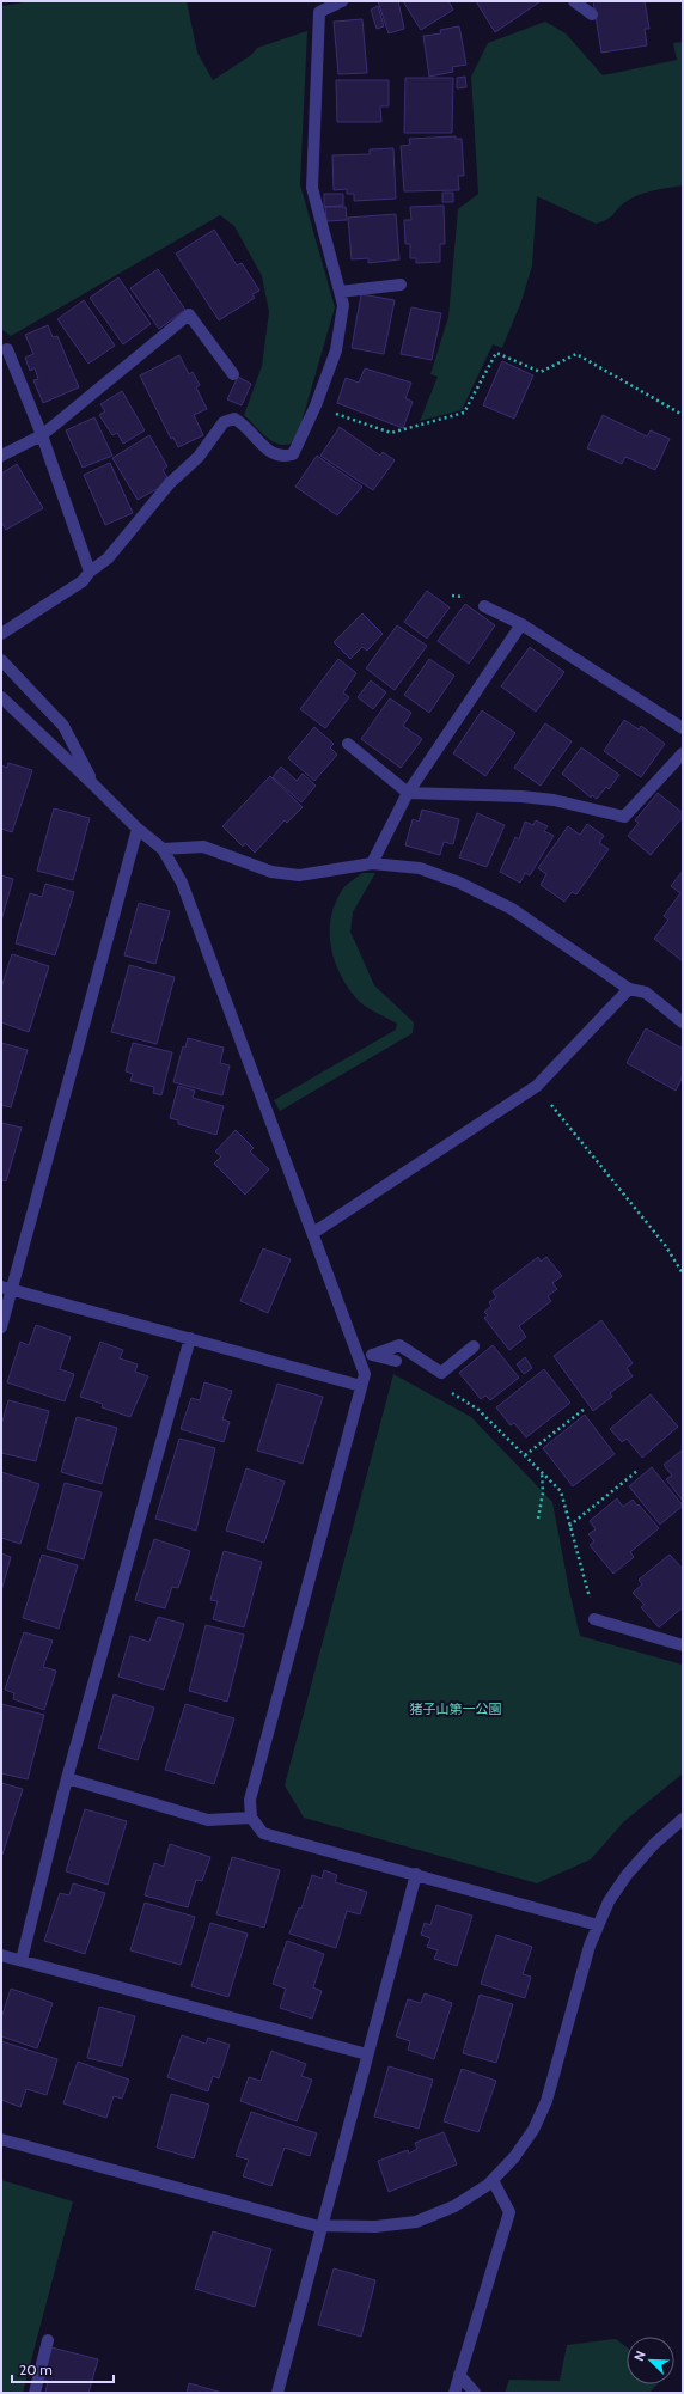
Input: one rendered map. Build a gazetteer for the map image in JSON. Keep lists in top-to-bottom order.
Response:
{
  "parks": ["猪子山第一公園"],
  "scale_bar": "20 m",
  "north": "top left"
}
